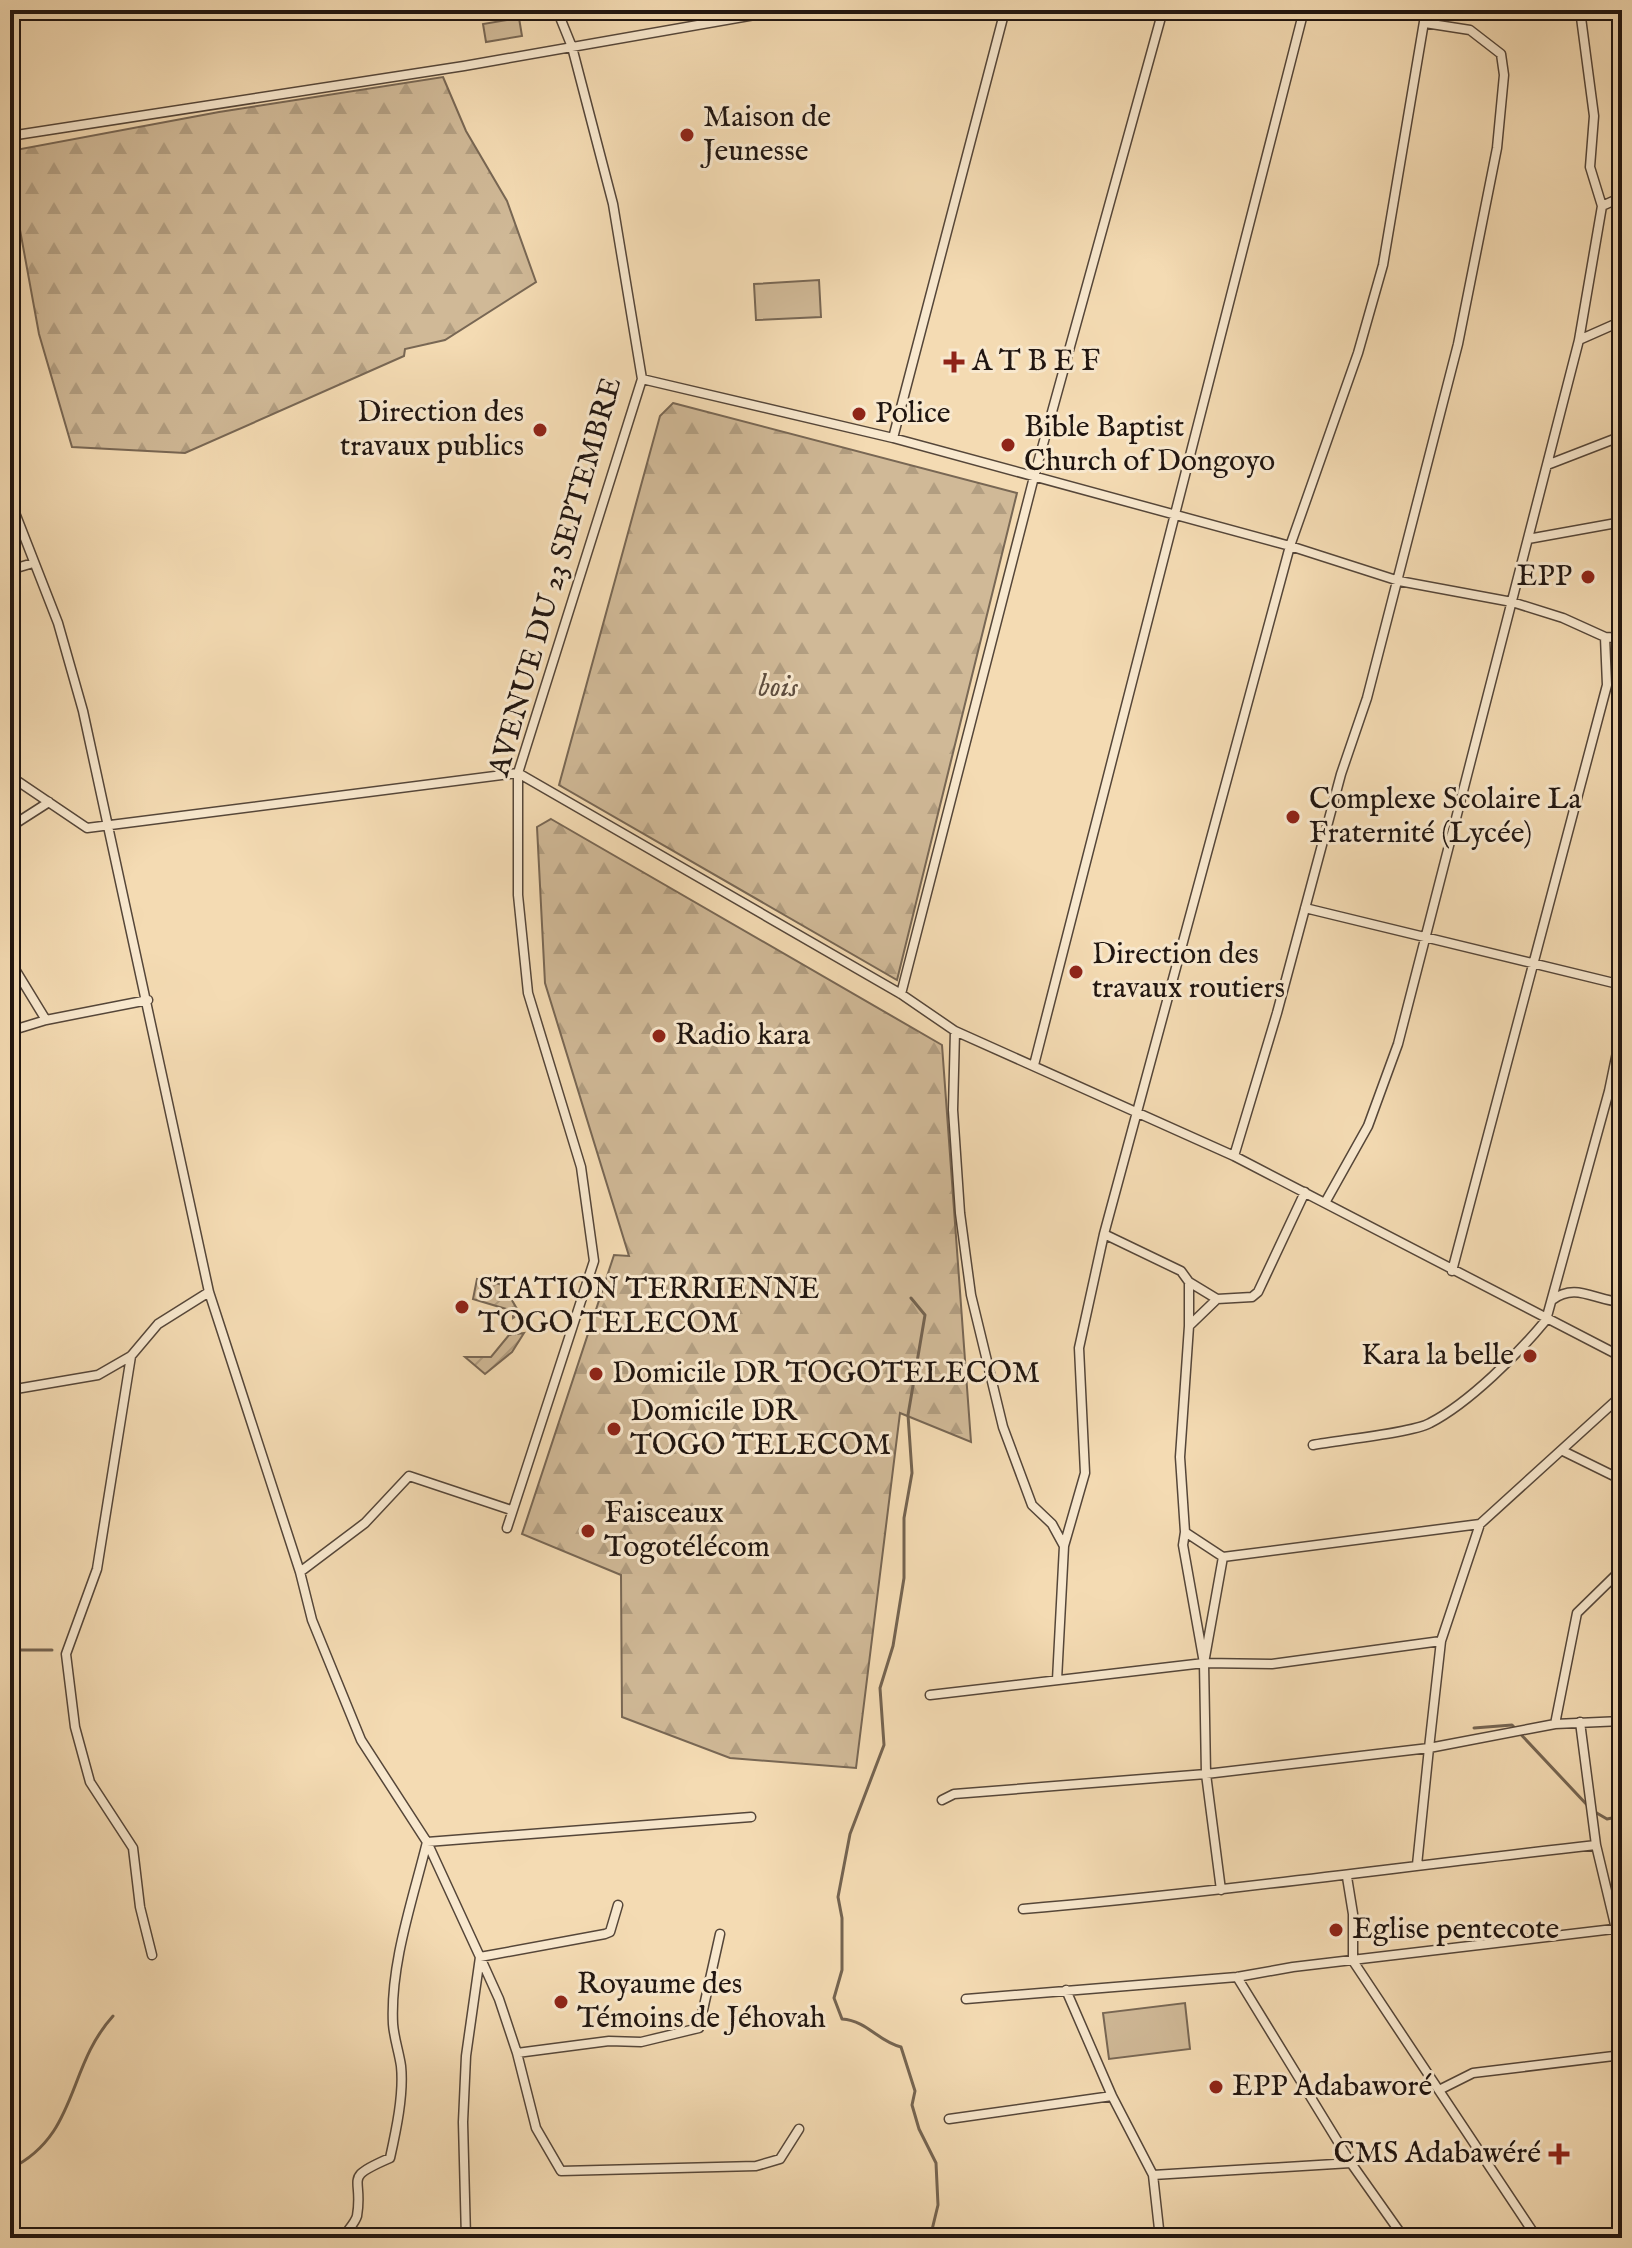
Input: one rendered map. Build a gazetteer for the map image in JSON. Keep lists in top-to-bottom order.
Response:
{
  "streets": {
    "street": ["AVENUE DU 23 SEPTEMBRE"]
  },
  "parks": ["bois"],
  "places": {
    "other": [
      "Maison de Jeunesse",
      "Police",
      "Direction des travaux publics",
      "Bible Baptist Church of Dongoyo",
      "EPP",
      "Complexe Scolaire La Fraternité (Lycée)",
      "Direction des travaux routiers",
      "Radio kara",
      "STATION TERRIENNE TOGO TELECOM",
      "Kara la belle",
      "Domicile DR TOGOTELECOM",
      "Domicile DR TOGO TELECOM",
      "Faisceaux Togotélécom",
      "Eglise pentecote",
      "Royaume des Témoins de Jéhovah",
      "EPP Adabaworé"
    ],
    "health": ["A T B E F", "CMS Adabawéré"]
  }
}
